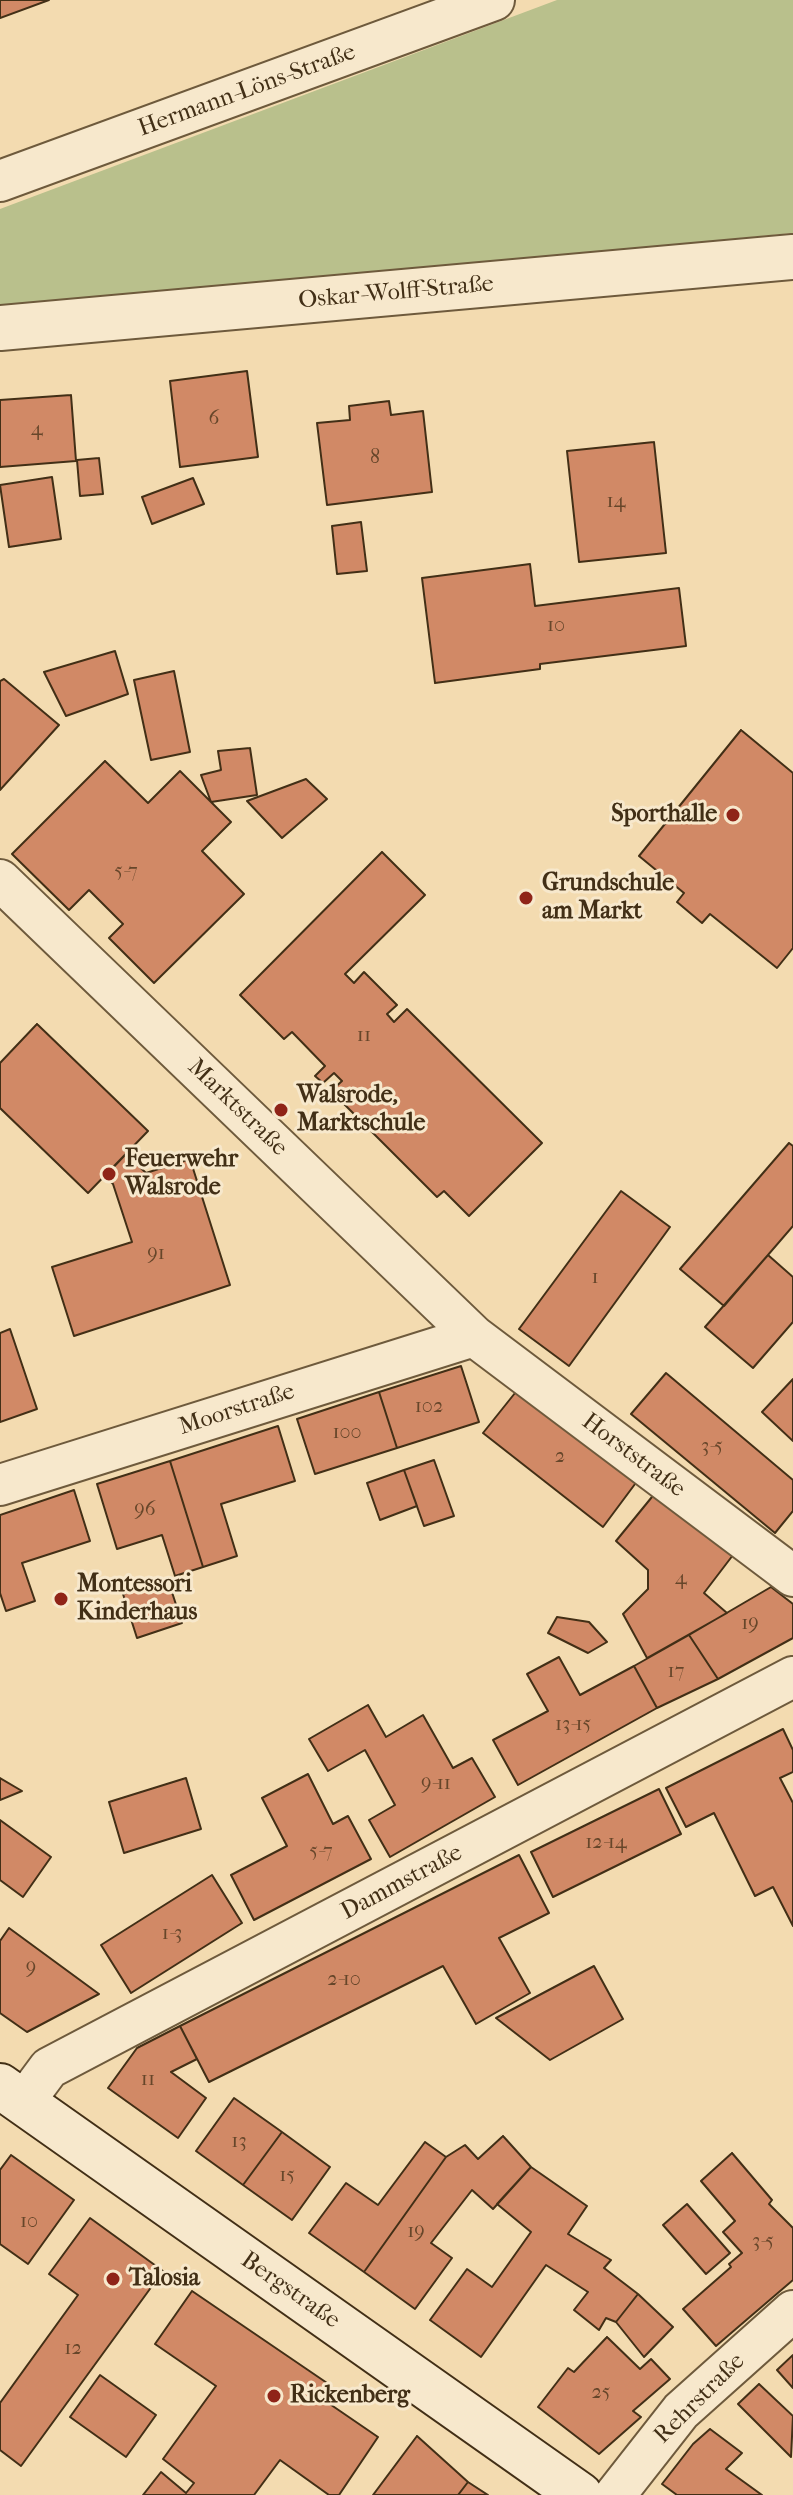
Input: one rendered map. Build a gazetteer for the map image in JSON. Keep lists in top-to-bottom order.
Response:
{
  "streets": {
    "street": [
      "Hermann-Löns-Straße",
      "Oskar-Wolff-Straße",
      "Marktstraße",
      "Moorstraße",
      "Horststraße",
      "Dammstraße",
      "Bergstraße",
      "Rehrstraße"
    ]
  },
  "crossings": [
    ["Marktstraße", "Moorstraße"],
    ["Marktstraße", "Horststraße"],
    ["Moorstraße", "Horststraße"],
    ["Dammstraße", "Bergstraße"]
  ],
  "places": [
    "Sporthalle",
    "Grundschule am Markt",
    "Walsrode, Marktschule",
    "Feuerwehr Walsrode",
    "Montessori Kinderhaus",
    "Talosia",
    "Rickenberg"
  ],
  "house_numbers": [
    "6",
    "4",
    "8",
    "14",
    "10",
    "5-7",
    "11",
    "91",
    "1",
    "102",
    "100",
    "3-5",
    "2",
    "96",
    "4",
    "19",
    "17",
    "13-15",
    "9-11",
    "12-14",
    "5-7",
    "1-3",
    "9",
    "2-10",
    "11",
    "13",
    "15",
    "10",
    "19",
    "3-5",
    "12",
    "25"
  ]
}
